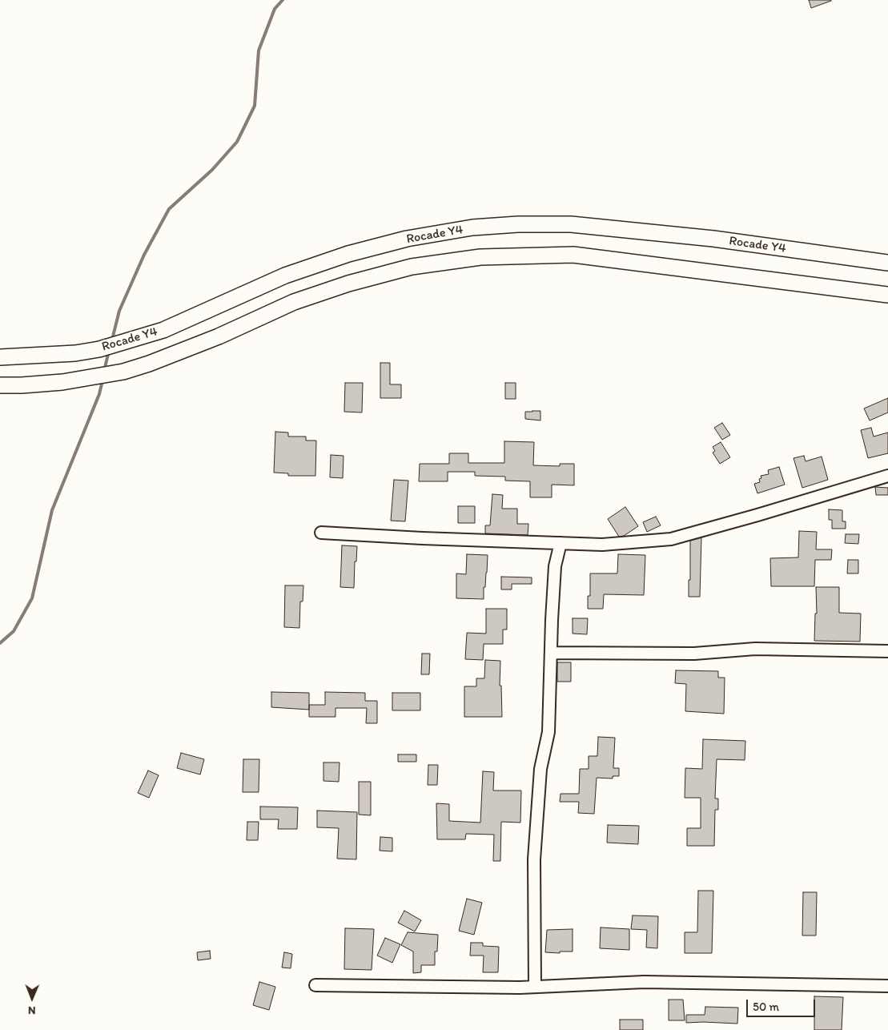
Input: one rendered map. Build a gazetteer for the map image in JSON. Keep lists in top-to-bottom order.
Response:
{
  "streets": {
    "highway": ["Rocade Y4"]
  },
  "scale_bar": "50 m",
  "north": "bottom"
}
